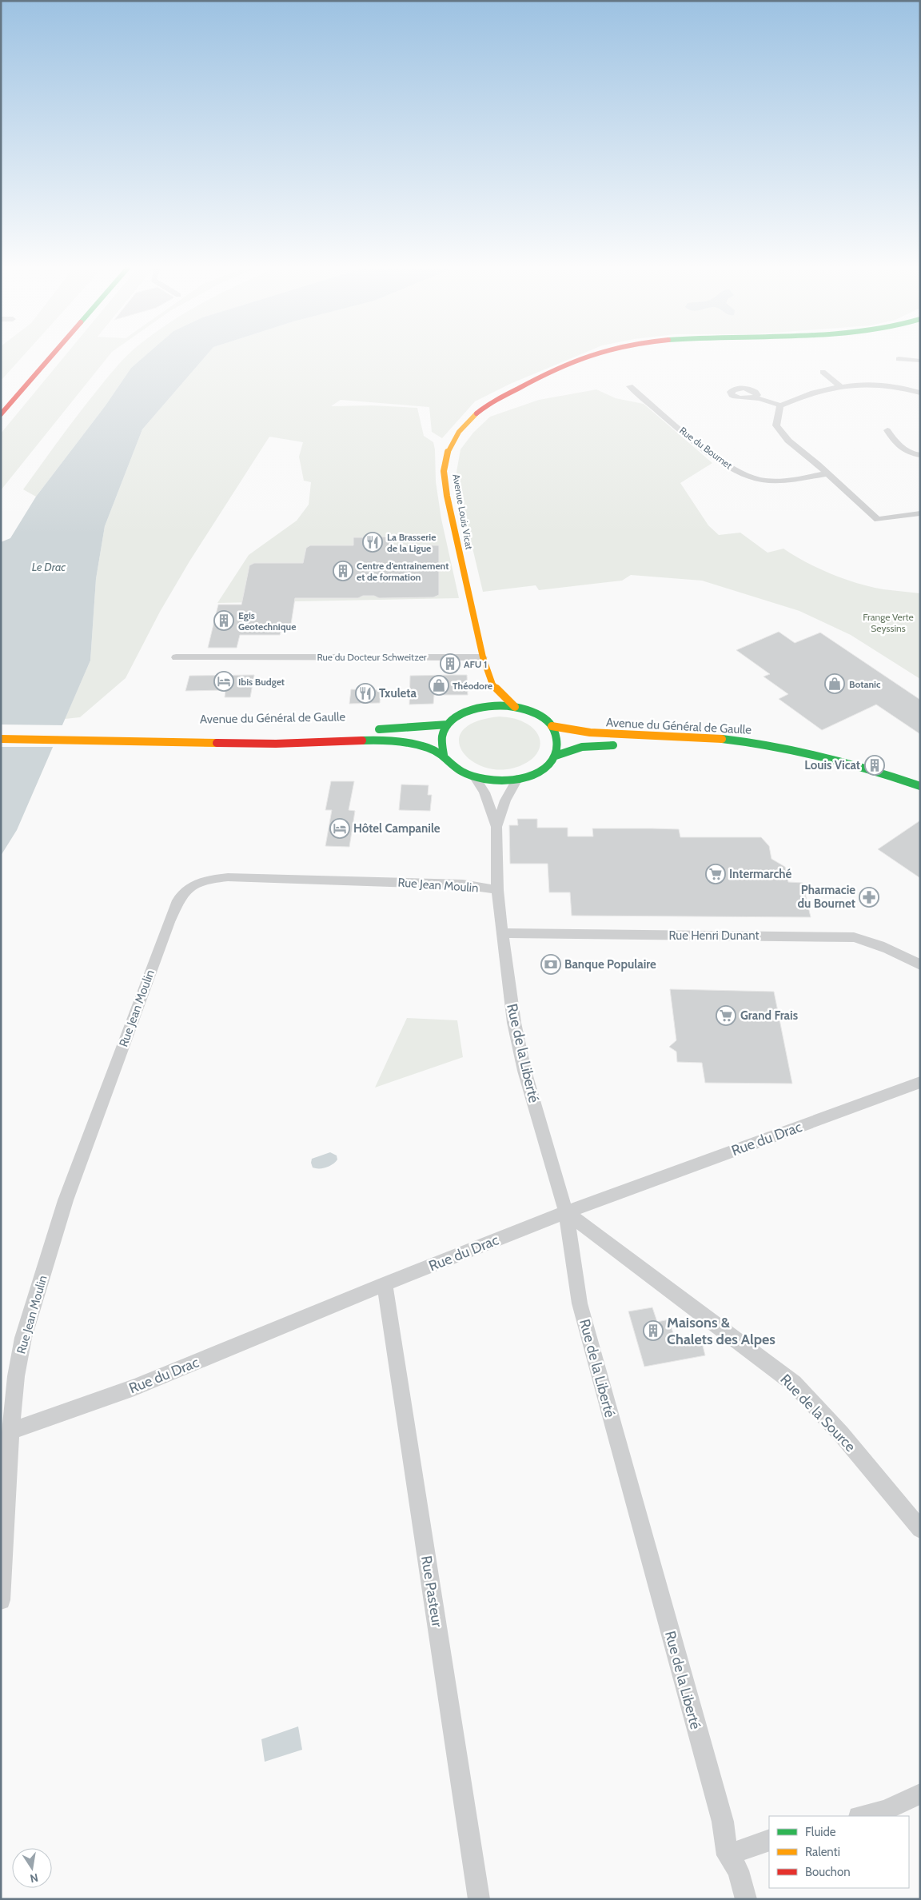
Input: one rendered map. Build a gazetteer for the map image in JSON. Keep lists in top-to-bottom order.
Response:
{
  "streets": {
    "main road": ["Avenue Louis Vicat", "Avenue du Général de Gaulle"],
    "street": [
      "Rue du Bournet",
      "Rue du Docteur Schweitzer",
      "Rue Jean Moulin",
      "Rue Henri Dunant",
      "Rue de la Liberté",
      "Rue du Drac",
      "Rue de la Source",
      "Rue Pasteur"
    ]
  },
  "crossings": [
    ["Avenue Louis Vicat", "Rue du Docteur Schweitzer"],
    ["Avenue du Général de Gaulle", "Rue de la Liberté"],
    ["Rue Jean Moulin", "Rue de la Liberté"],
    ["Rue Jean Moulin", "Rue du Drac"],
    ["Rue Henri Dunant", "Rue de la Liberté"],
    ["Rue de la Liberté", "Rue du Drac"],
    ["Rue de la Liberté", "Rue de la Source"],
    ["Rue du Drac", "Rue de la Source"],
    ["Rue du Drac", "Rue Pasteur"]
  ],
  "water": ["Le Drac"],
  "parks": ["Frange Verte Seyssins"],
  "places": {
    "restaurant": ["La Brasserie de la Ligue", "Txuleta"],
    "building": [
      "Centre d'entrainement et de formation",
      "Egis Geotechnique",
      "AFU 1",
      "Louis Vicat",
      "Maisons & Chalets des Alpes"
    ],
    "hotel": ["Ibis Budget", "Hôtel Campanile"],
    "shop": ["Botanic", "Théodore"],
    "supermarket": ["Intermarché", "Grand Frais"],
    "pharmacy": ["Pharmacie du Bournet"],
    "bank": ["Banque Populaire"]
  },
  "legend": ["Fluide", "Ralenti", "Bouchon"],
  "north": "bottom"
}
